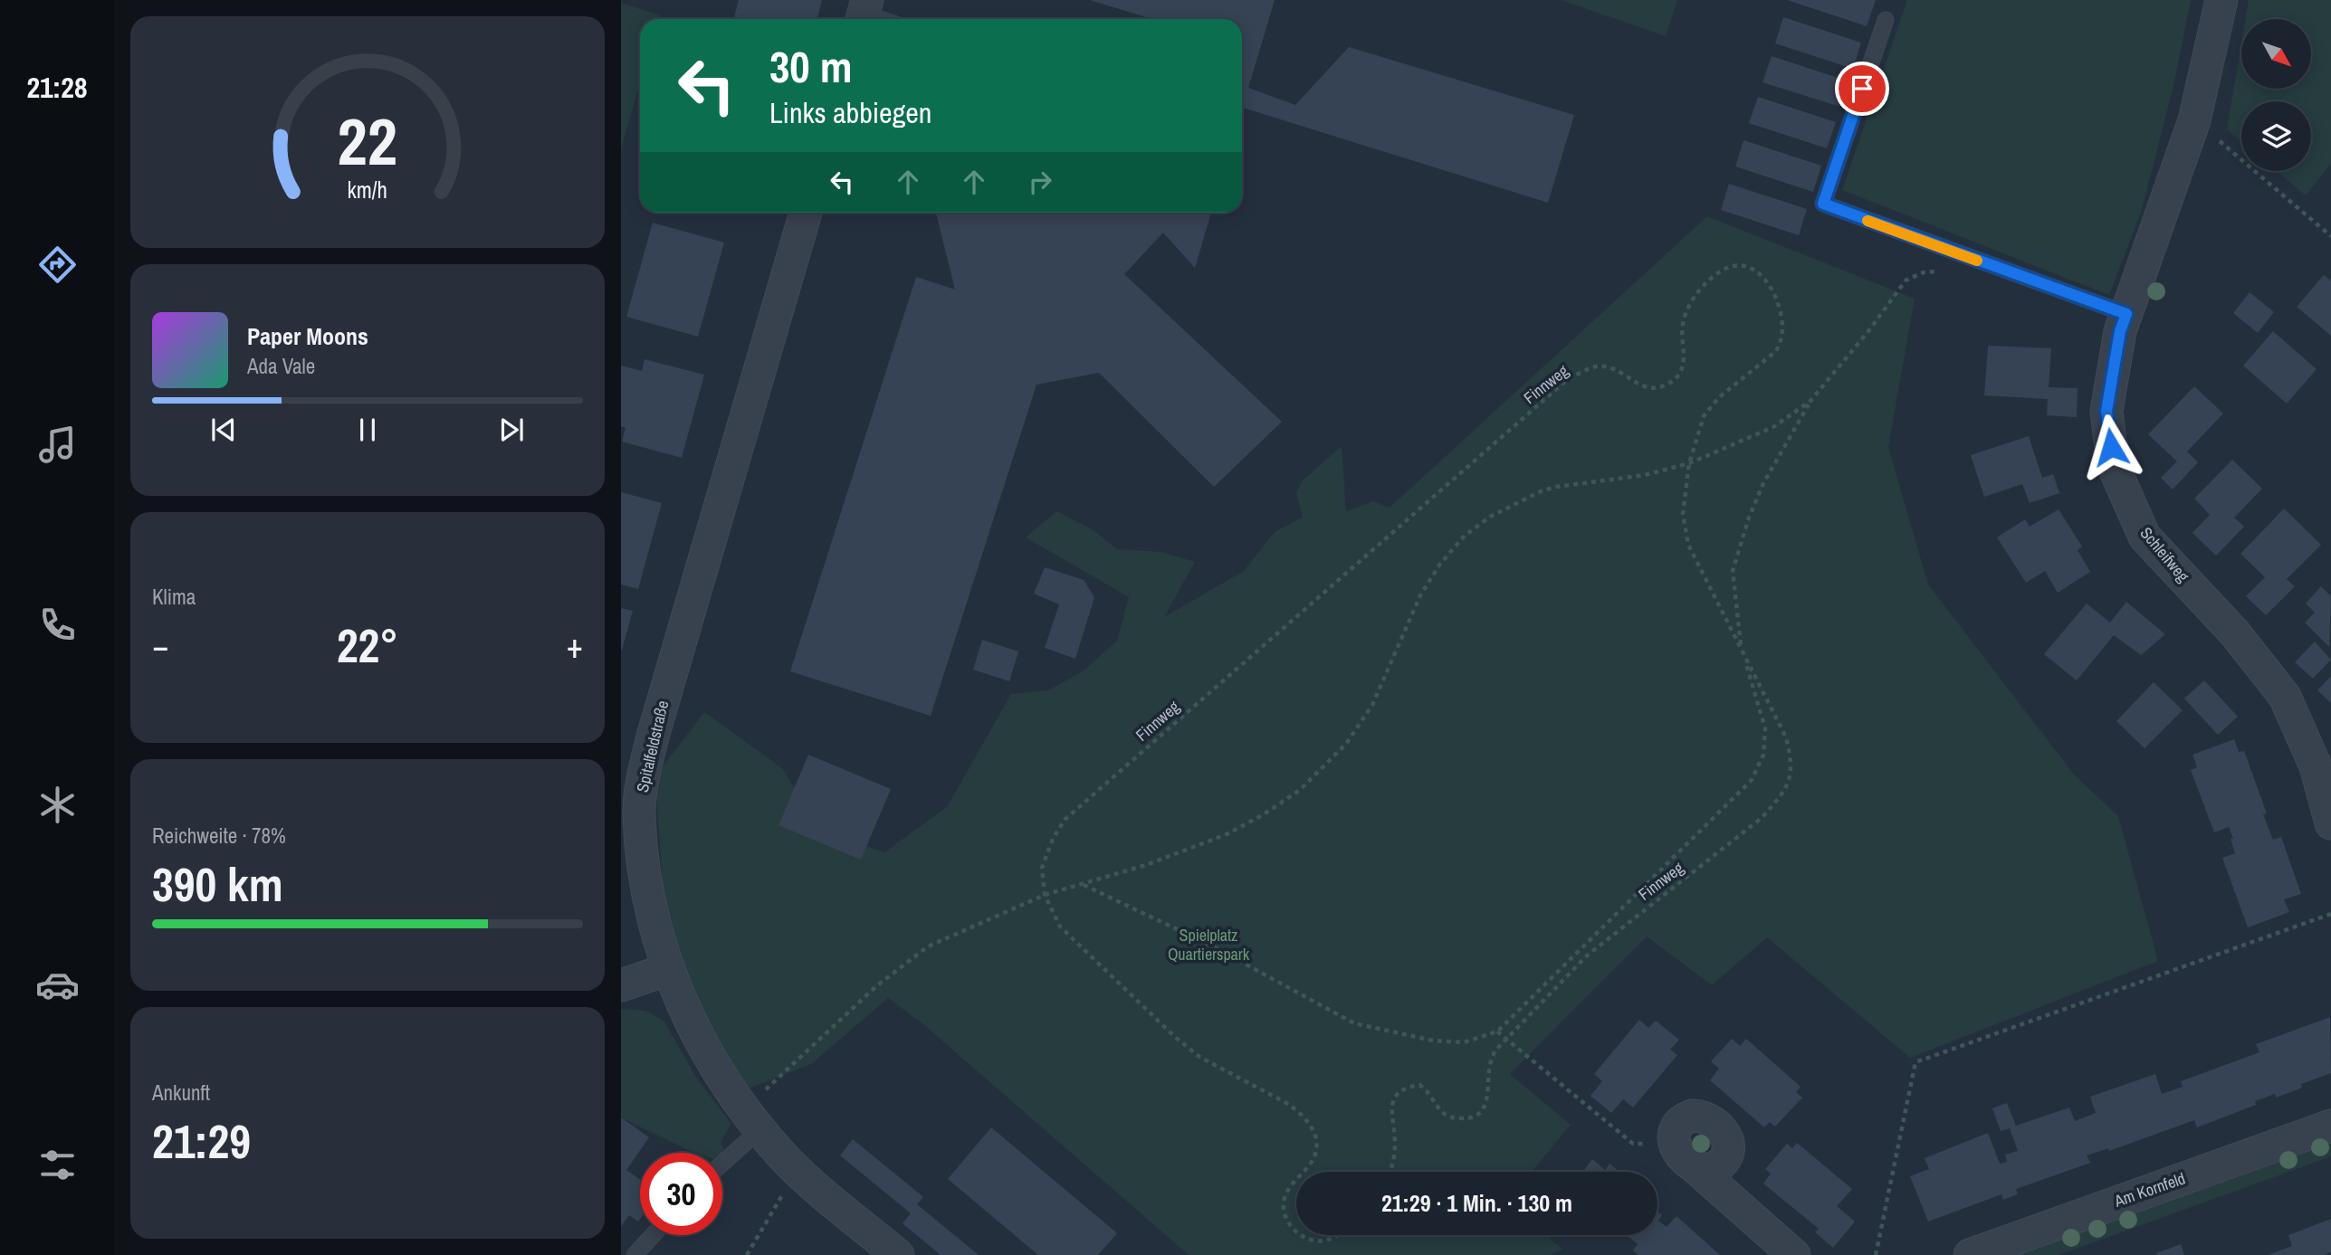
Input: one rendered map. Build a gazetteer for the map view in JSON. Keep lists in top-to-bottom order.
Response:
{
  "streets": {
    "street": ["Schleifweg", "Spitalfeldstraße", "Am Kornfeld"],
    "path": ["Finnweg"]
  },
  "parks": ["Spielplatz Quartierspark"],
  "north": "bottom right",
  "page": {
    "tabs": "21:28",
    "turn": ["30 m", "Links abbiegen"],
    "song": ["Paper Moons", "Ada Vale"],
    "tile": [
      "Klima",
      ["Reichweite · 78%", "390 km"],
      ["Ankunft", "21:29"]
    ],
    "heat": ["−", "22°", "+"],
    "limit": "30",
    "trip": "21:29 · 1 Min. · 130 m",
    "gauge": ["22", "km/h"]
  }
}
